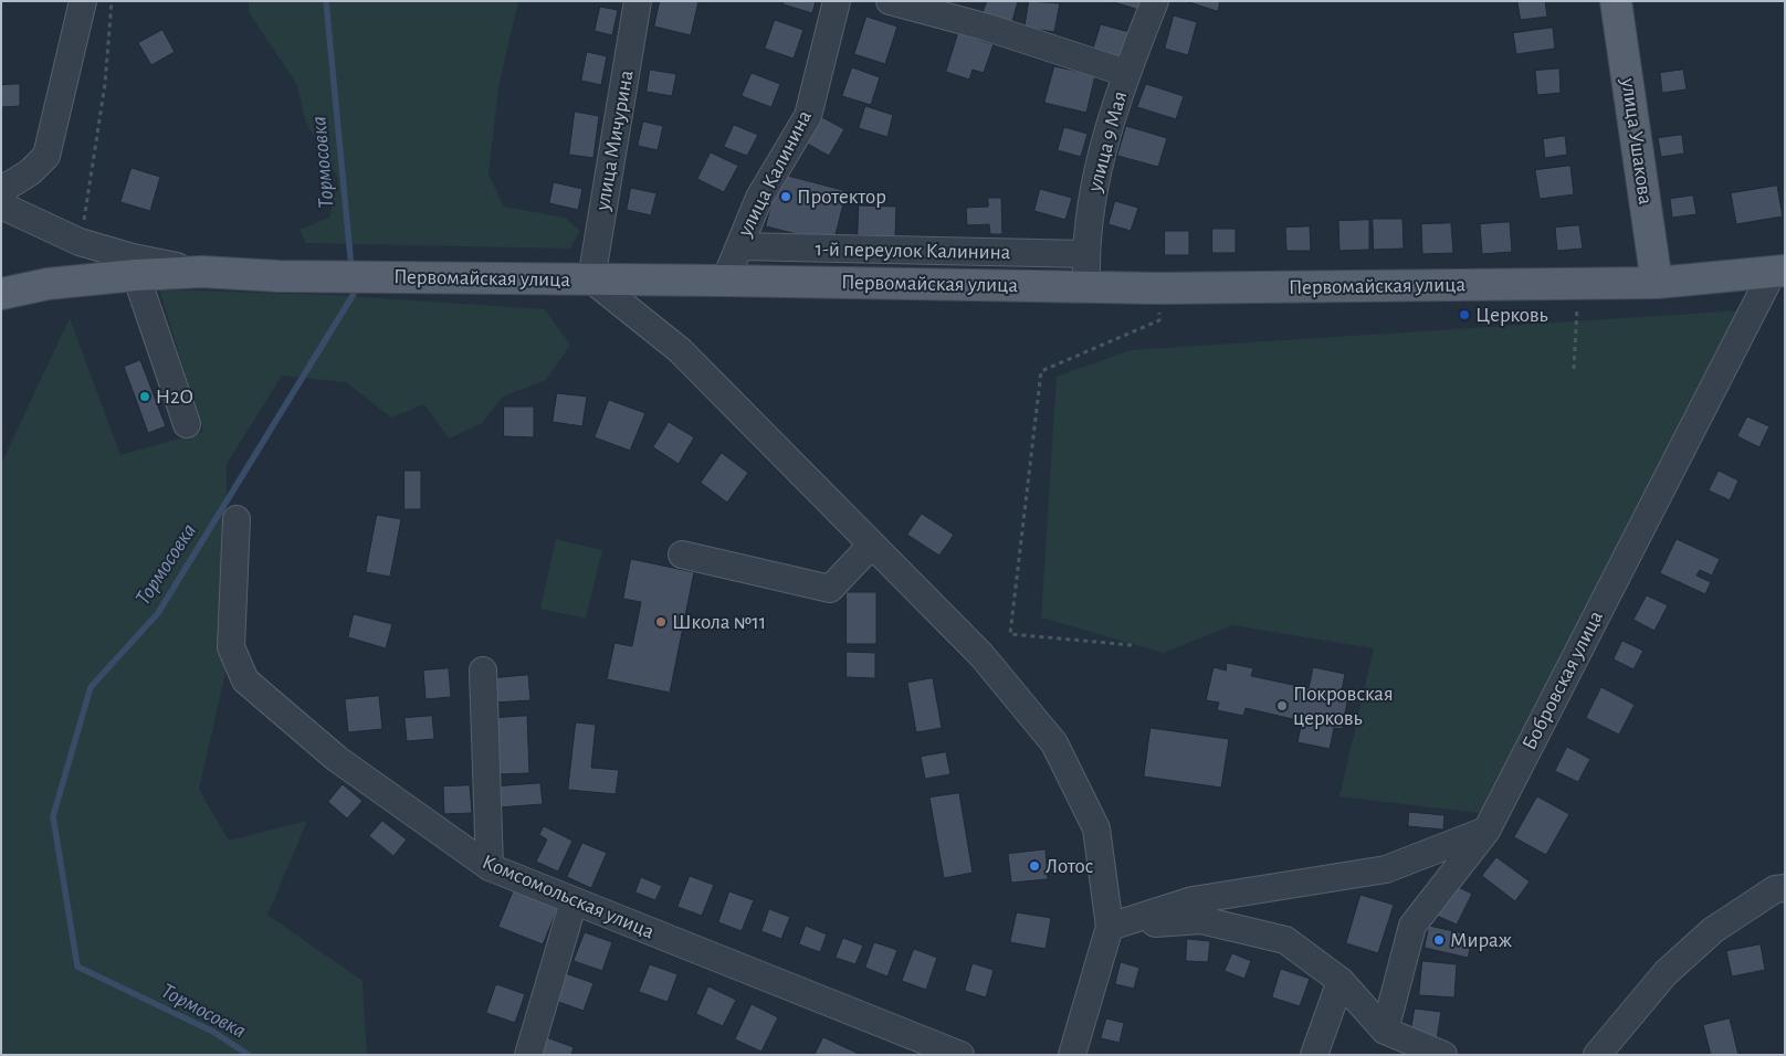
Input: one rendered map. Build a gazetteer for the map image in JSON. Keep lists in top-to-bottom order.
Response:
{
  "streets": {
    "main road": ["улица Ушакова", "Первомайская улица"],
    "street": [
      "улица Мичурина",
      "улица 9 Мая",
      "улица Калинина",
      "1-й переулок Калинина",
      "Бобровская улица",
      "Комсомольская улица"
    ]
  },
  "crossings": [
    ["улица Мичурина", "Первомайская улица"],
    ["улица 9 Мая", "1-й переулок Калинина"],
    ["улица 9 Мая", "Первомайская улица"],
    ["улица Ушакова", "Первомайская улица"],
    ["улица Калинина", "1-й переулок Калинина"],
    ["улица Калинина", "Первомайская улица"],
    ["Первомайская улица", "Бобровская улица"]
  ],
  "water": ["Тормосовка"],
  "places": [
    "Протектор",
    "Церковь",
    "H2O",
    "Школа №11",
    "Покровская церковь",
    "Лотос",
    "Мираж"
  ]
}
